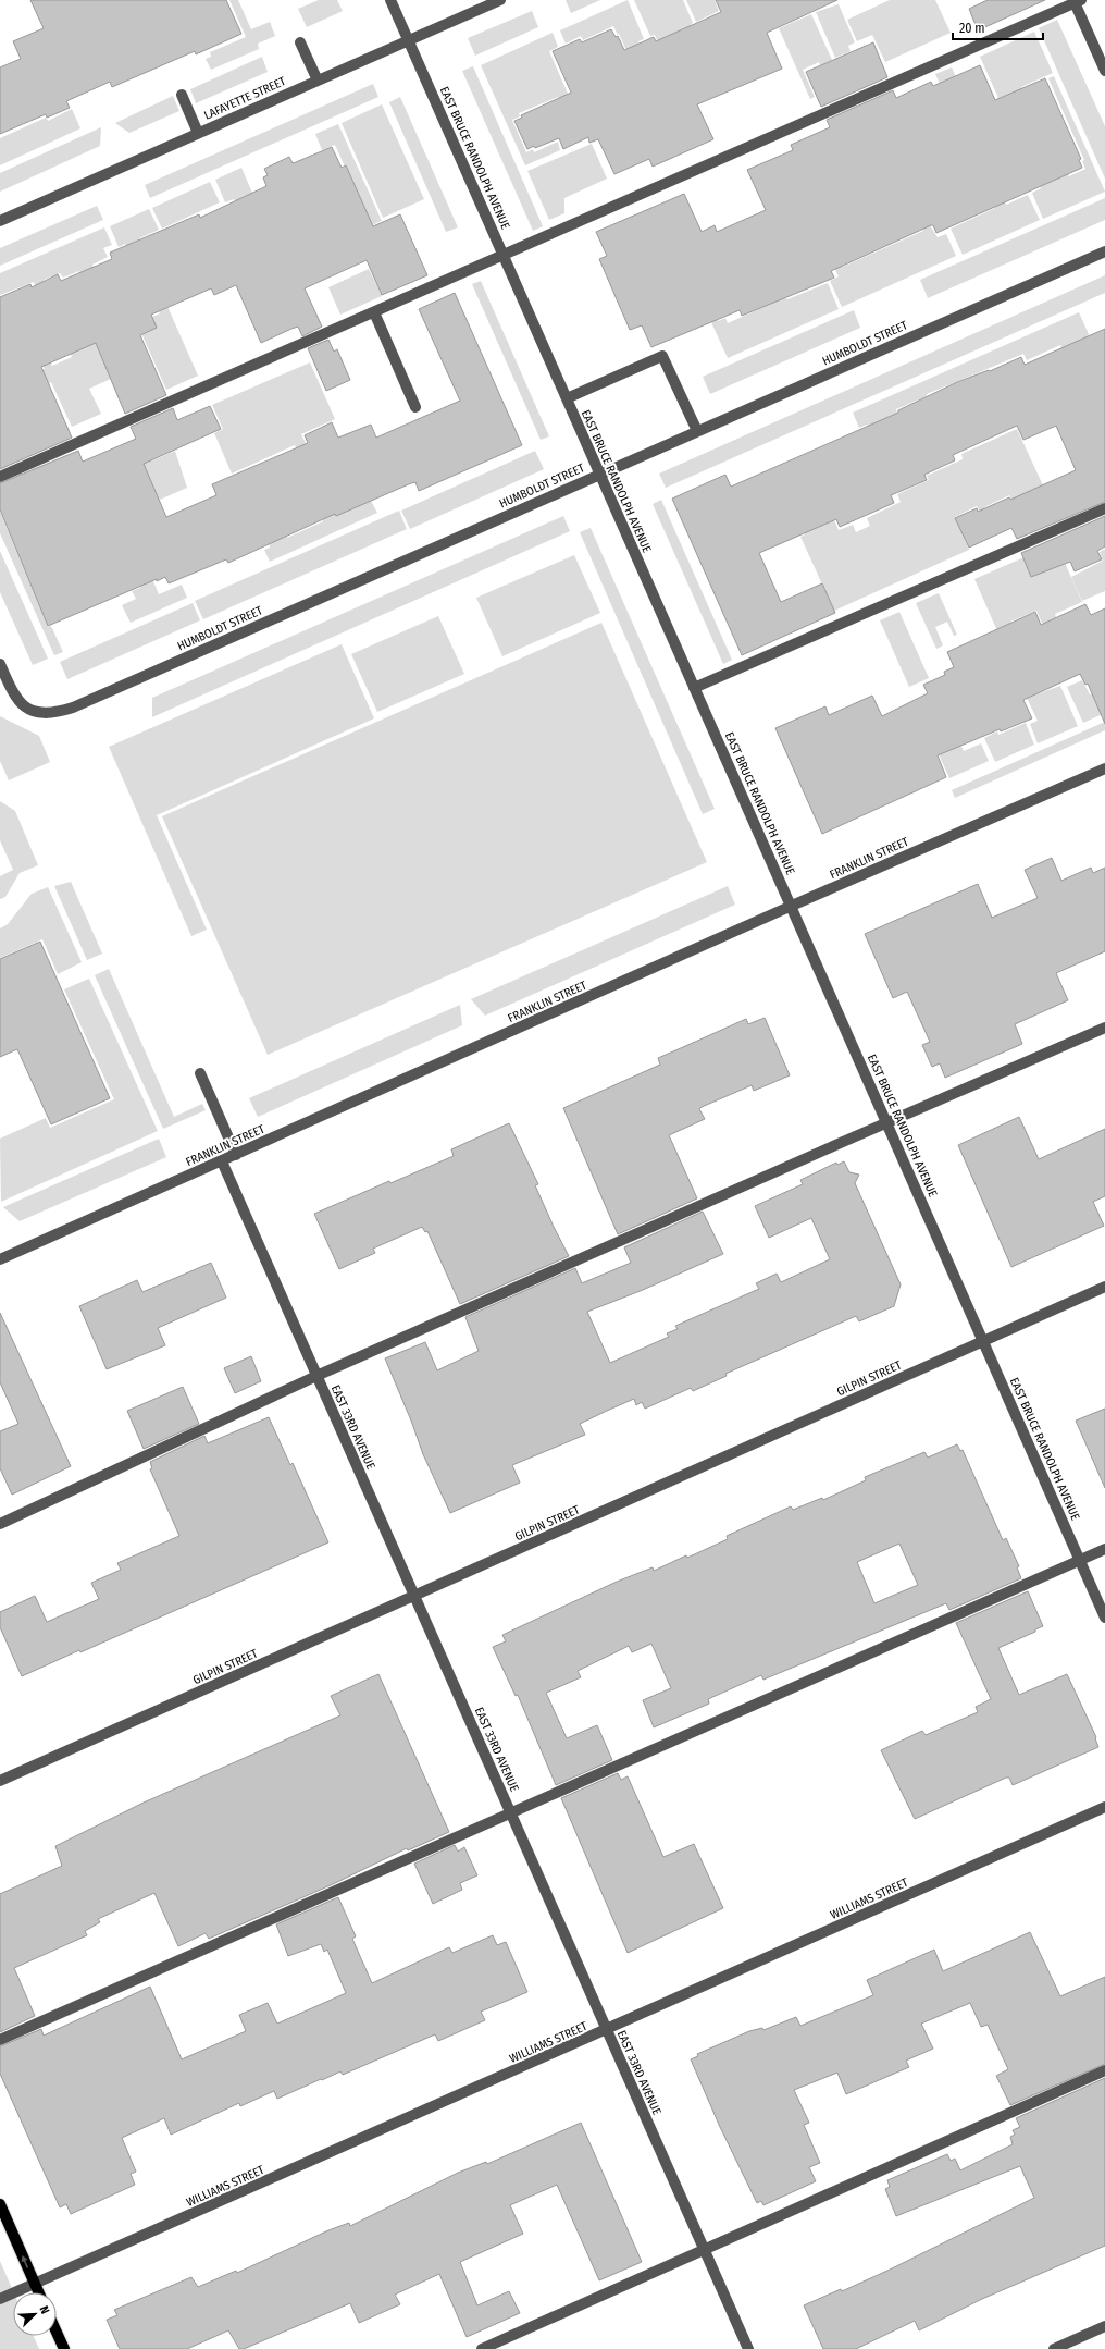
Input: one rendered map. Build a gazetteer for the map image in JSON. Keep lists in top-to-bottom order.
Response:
{
  "streets": {
    "street": [
      "LAFAYETTE STREET",
      "EAST BRUCE RANDOLPH AVENUE",
      "HUMBOLDT STREET",
      "FRANKLIN STREET",
      "GILPIN STREET",
      "EAST 33RD AVENUE",
      "WILLIAMS STREET"
    ]
  },
  "crossings": [
    ["LAFAYETTE STREET", "EAST BRUCE RANDOLPH AVENUE"],
    ["EAST BRUCE RANDOLPH AVENUE", "HUMBOLDT STREET"],
    ["EAST BRUCE RANDOLPH AVENUE", "FRANKLIN STREET"],
    ["EAST BRUCE RANDOLPH AVENUE", "GILPIN STREET"],
    ["FRANKLIN STREET", "EAST 33RD AVENUE"],
    ["GILPIN STREET", "EAST 33RD AVENUE"],
    ["EAST 33RD AVENUE", "WILLIAMS STREET"]
  ],
  "scale_bar": "20 m",
  "north": "top right"
}
